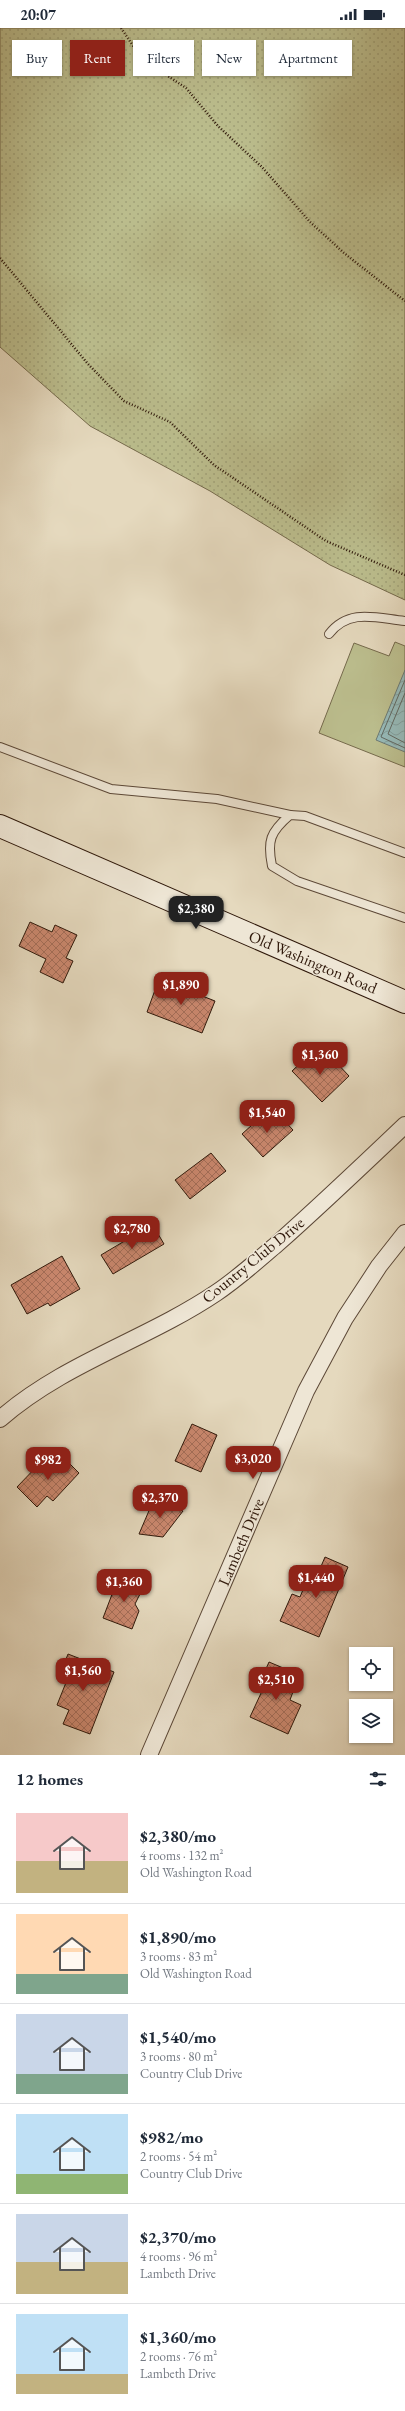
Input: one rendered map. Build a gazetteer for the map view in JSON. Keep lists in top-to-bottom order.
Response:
{
  "streets": {
    "street": ["Old Washington Road", "Country Club Drive", "Lambeth Drive"]
  },
  "page": {
    "status": "20:07",
    "chip": [
      "Buy",
      "Rent",
      "Filters",
      "New",
      "Apartment"
    ],
    "price": [
      "$2,380",
      "$1,890",
      "$1,360",
      "$1,540",
      "$2,780",
      "$3,020",
      "$982",
      "$2,370",
      "$1,440",
      "$1,360",
      "$1,560",
      "$2,510"
    ],
    "heading": "12 homes",
    "list": [
      {
        "name": "$2,380/mo",
        "note": "4 rooms · 132 m² · Old Washington Road"
      },
      {
        "name": "$1,890/mo",
        "note": "3 rooms · 83 m² · Old Washington Road"
      },
      {
        "name": "$1,540/mo",
        "note": "3 rooms · 80 m² · Country Club Drive"
      },
      {
        "name": "$982/mo",
        "note": "2 rooms · 54 m² · Country Club Drive"
      },
      {
        "name": "$2,370/mo",
        "note": "4 rooms · 96 m² · Lambeth Drive"
      },
      {
        "name": "$1,360/mo",
        "note": "2 rooms · 76 m² · Lambeth Drive"
      }
    ]
  }
}
